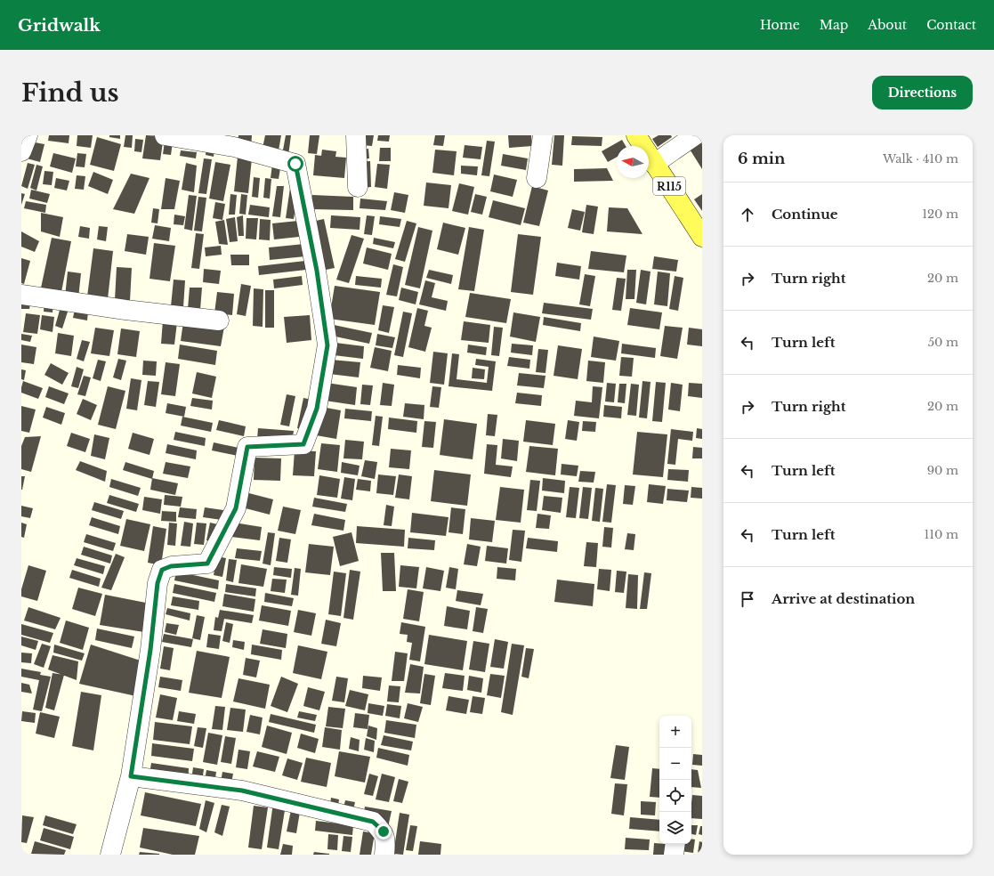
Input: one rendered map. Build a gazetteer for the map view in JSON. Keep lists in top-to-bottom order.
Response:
{
  "streets": {
    "main road": ["R115"]
  },
  "north": "left",
  "page": {
    "header": "Gridwalk",
    "nav": [
      "Home",
      "Map",
      "About",
      "Contact"
    ],
    "buttons": "Directions",
    "title": "Find us",
    "heading": ["6 min", "Walk · 410 m"],
    "list": [
      ["Continue", "120 m"],
      ["Turn right", "20 m"],
      ["Turn left", "50 m"],
      ["Turn right", "20 m"],
      ["Turn left", "90 m"],
      ["Turn left", "110 m"],
      "Arrive at destination"
    ],
    "map_buttons": ["+", "−"]
  }
}
